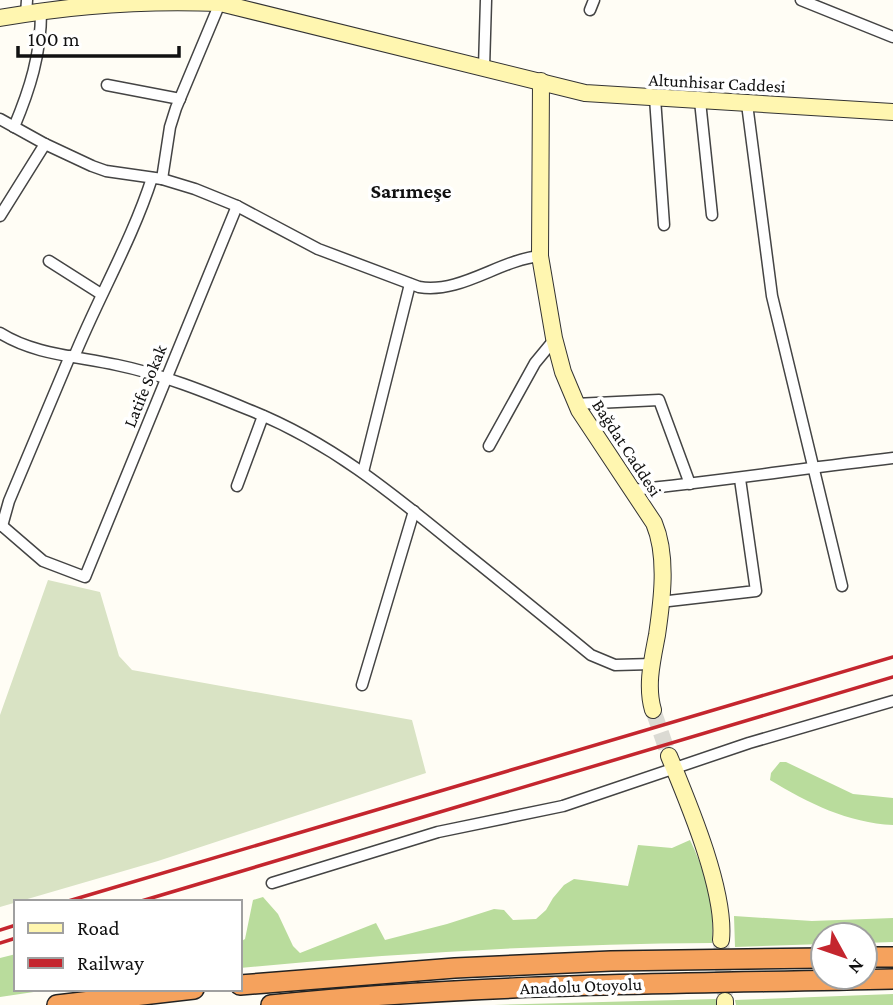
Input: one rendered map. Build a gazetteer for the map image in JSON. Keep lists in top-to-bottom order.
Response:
{
  "streets": {
    "highway": ["Anadolu Otoyolu"],
    "street": ["Altunhisar Caddesi", "Latife Sokak", "Bağdat Caddesi"]
  },
  "crossings": [
    ["Altunhisar Caddesi", "Bağdat Caddesi"]
  ],
  "districts": ["Sarımeşe"],
  "legend": ["Road", "Railway"],
  "scale_bar": "100 m",
  "north": "bottom right"
}
